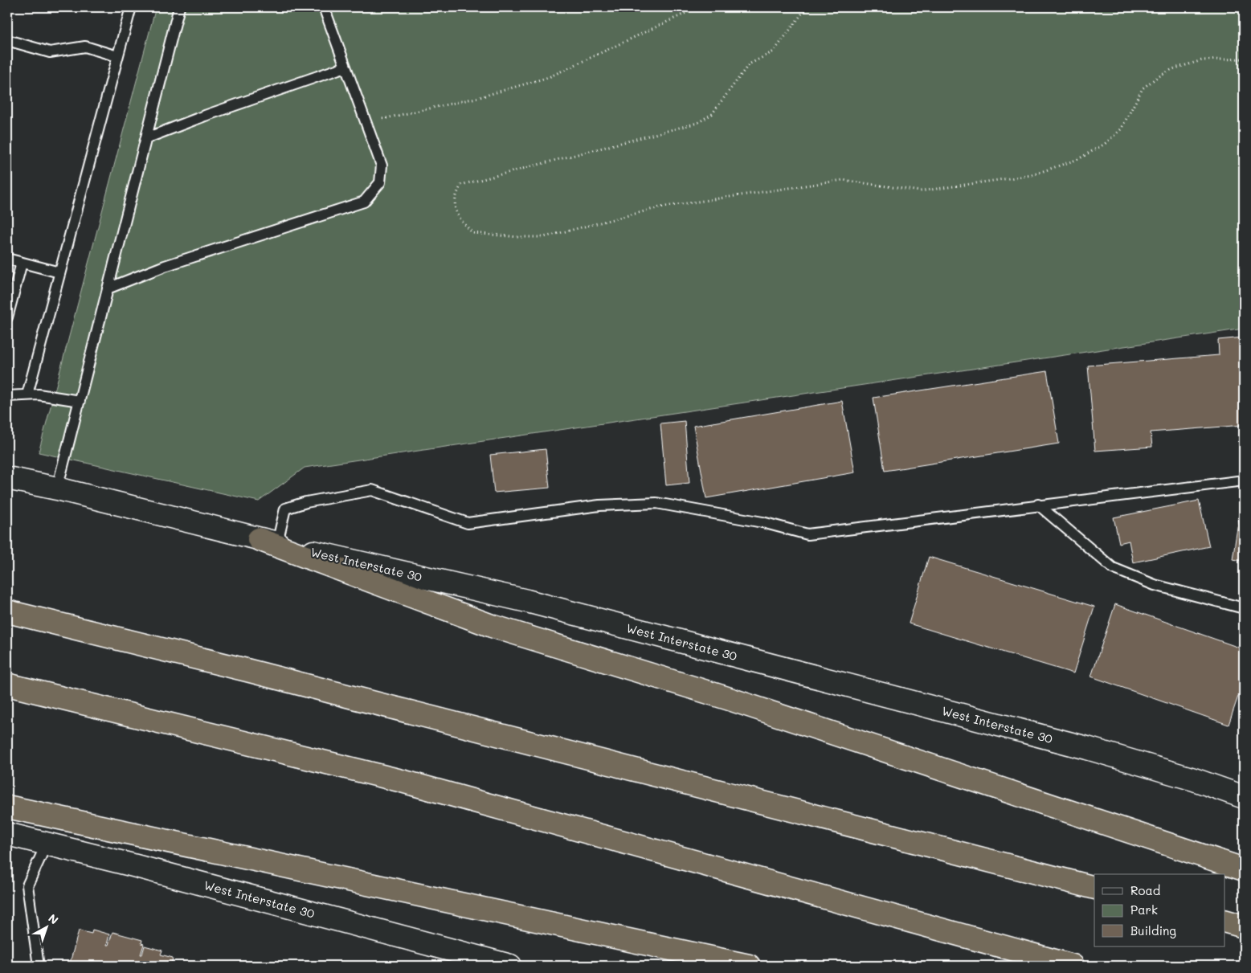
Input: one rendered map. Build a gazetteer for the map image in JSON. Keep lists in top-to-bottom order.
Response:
{
  "streets": {
    "main road": ["West Interstate 30"]
  },
  "legend": ["Road", "Park", "Building"],
  "north": "top right"
}
